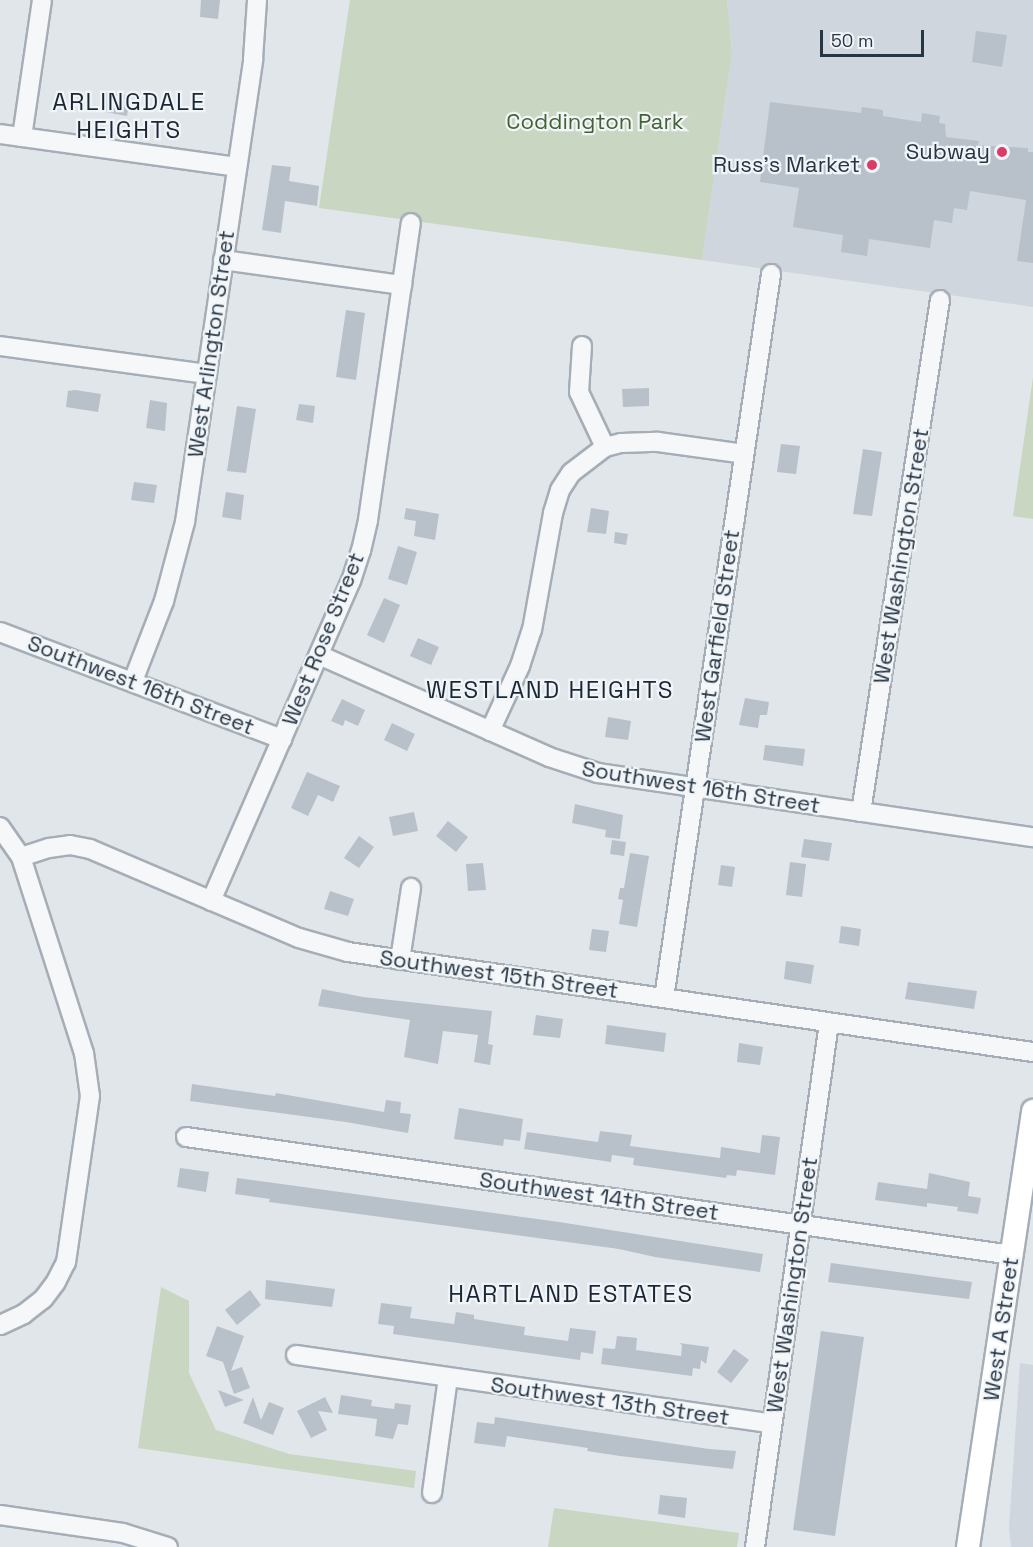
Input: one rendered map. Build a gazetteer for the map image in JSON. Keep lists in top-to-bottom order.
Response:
{
  "streets": {
    "main road": ["West A Street"],
    "street": [
      "West Arlington Street",
      "West Washington Street",
      "West Garfield Street",
      "West Rose Street",
      "Southwest 16th Street",
      "Southwest 15th Street",
      "Southwest 14th Street",
      "Southwest 13th Street"
    ]
  },
  "crossings": [
    ["West Arlington Street", "Southwest 16th Street"],
    ["West Washington Street", "Southwest 16th Street"],
    ["West Washington Street", "Southwest 15th Street"],
    ["West Washington Street", "Southwest 14th Street"],
    ["West Washington Street", "Southwest 13th Street"],
    ["West Garfield Street", "Southwest 16th Street"],
    ["West Garfield Street", "Southwest 15th Street"],
    ["West Rose Street", "Southwest 16th Street"],
    ["West Rose Street", "Southwest 15th Street"],
    ["Southwest 14th Street", "West A Street"]
  ],
  "districts": ["ARLINGDALE HEIGHTS", "WESTLAND HEIGHTS", "HARTLAND ESTATES"],
  "parks": ["Coddington Park"],
  "places": ["Subway", "Russ's Market"],
  "scale_bar": "50 m"
}
